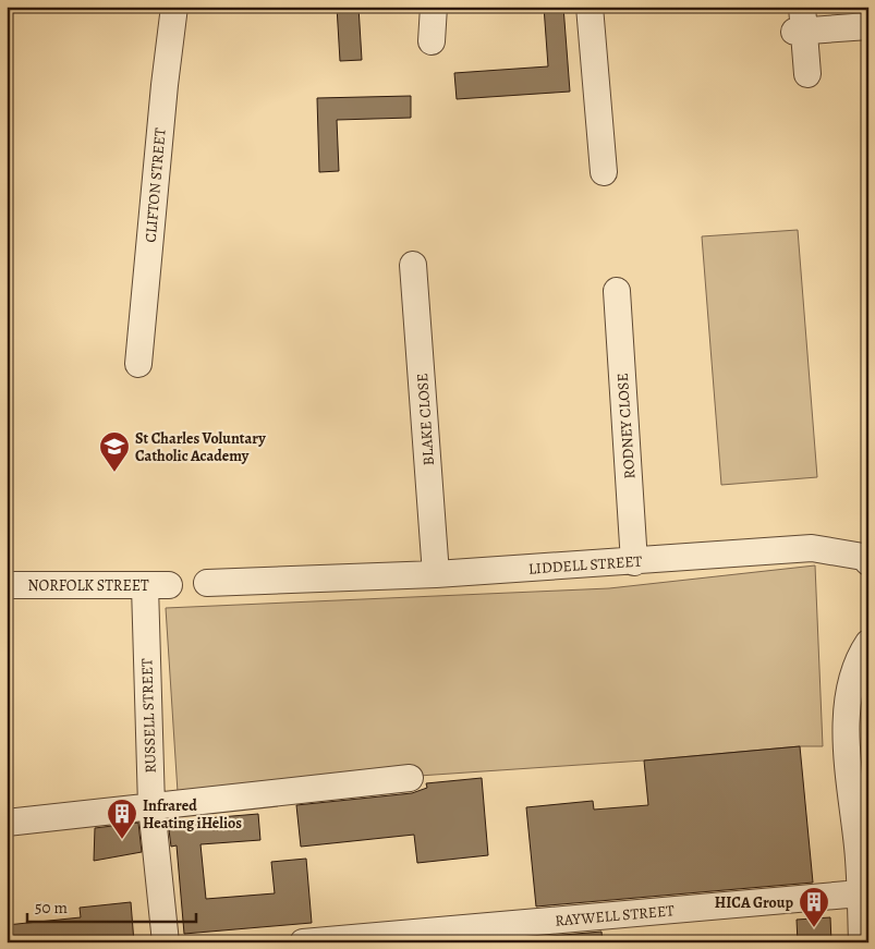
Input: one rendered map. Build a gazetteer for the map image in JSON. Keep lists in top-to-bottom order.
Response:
{
  "streets": {
    "street": [
      "CLIFTON STREET",
      "BLAKE CLOSE",
      "RODNEY CLOSE",
      "LIDDELL STREET",
      "NORFOLK STREET",
      "RUSSELL STREET",
      "RAYWELL STREET"
    ]
  },
  "crossings": [
    ["BLAKE CLOSE", "LIDDELL STREET"],
    ["RODNEY CLOSE", "LIDDELL STREET"],
    ["NORFOLK STREET", "RUSSELL STREET"]
  ],
  "places": {
    "school or university": ["St Charles Voluntary Catholic Academy"],
    "building": ["Infrared Heating iHelios", "HICA Group"]
  },
  "scale_bar": "50 m"
}
